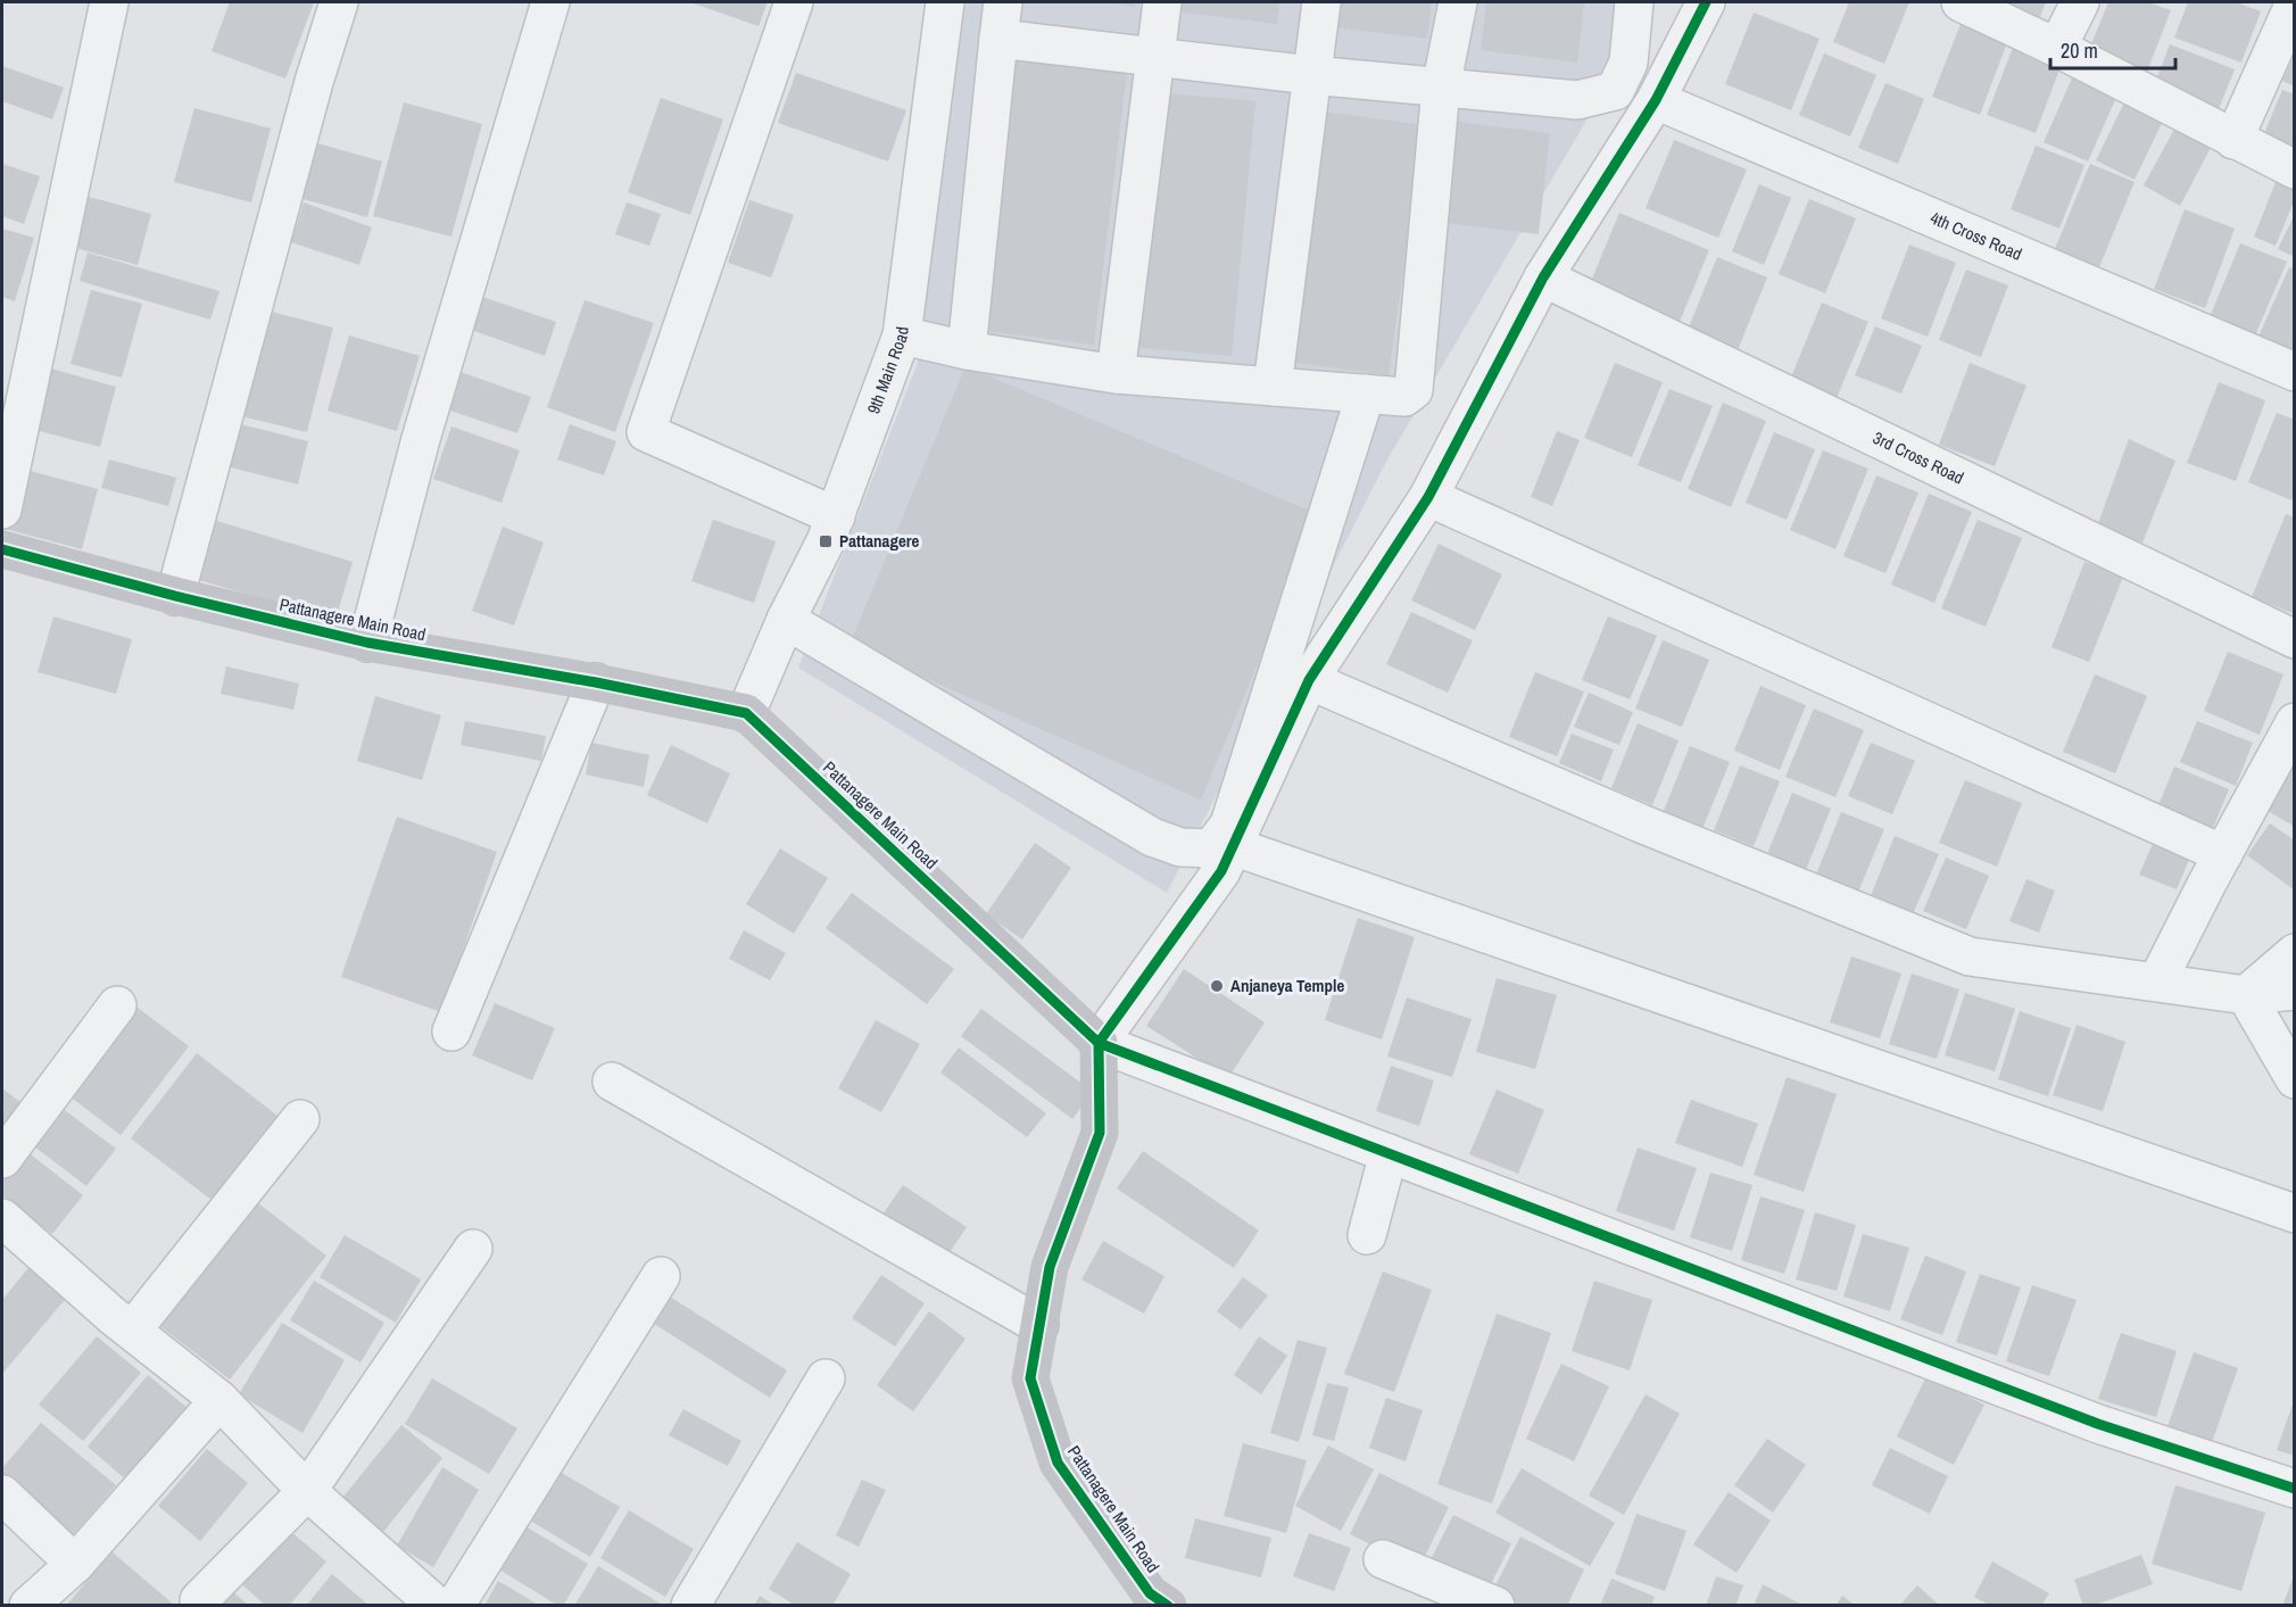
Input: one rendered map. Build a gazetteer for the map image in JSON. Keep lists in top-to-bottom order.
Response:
{
  "streets": {
    "street": [
      "4th Cross Road",
      "9th Main Road",
      "3rd Cross Road",
      "Pattanagere Main Road"
    ]
  },
  "crossings": [
    ["9th Main Road", "Pattanagere Main Road"]
  ],
  "places": {
    "transit": ["Pattanagere"],
    "other": ["Anjaneya Temple"]
  },
  "scale_bar": "20 m"
}
